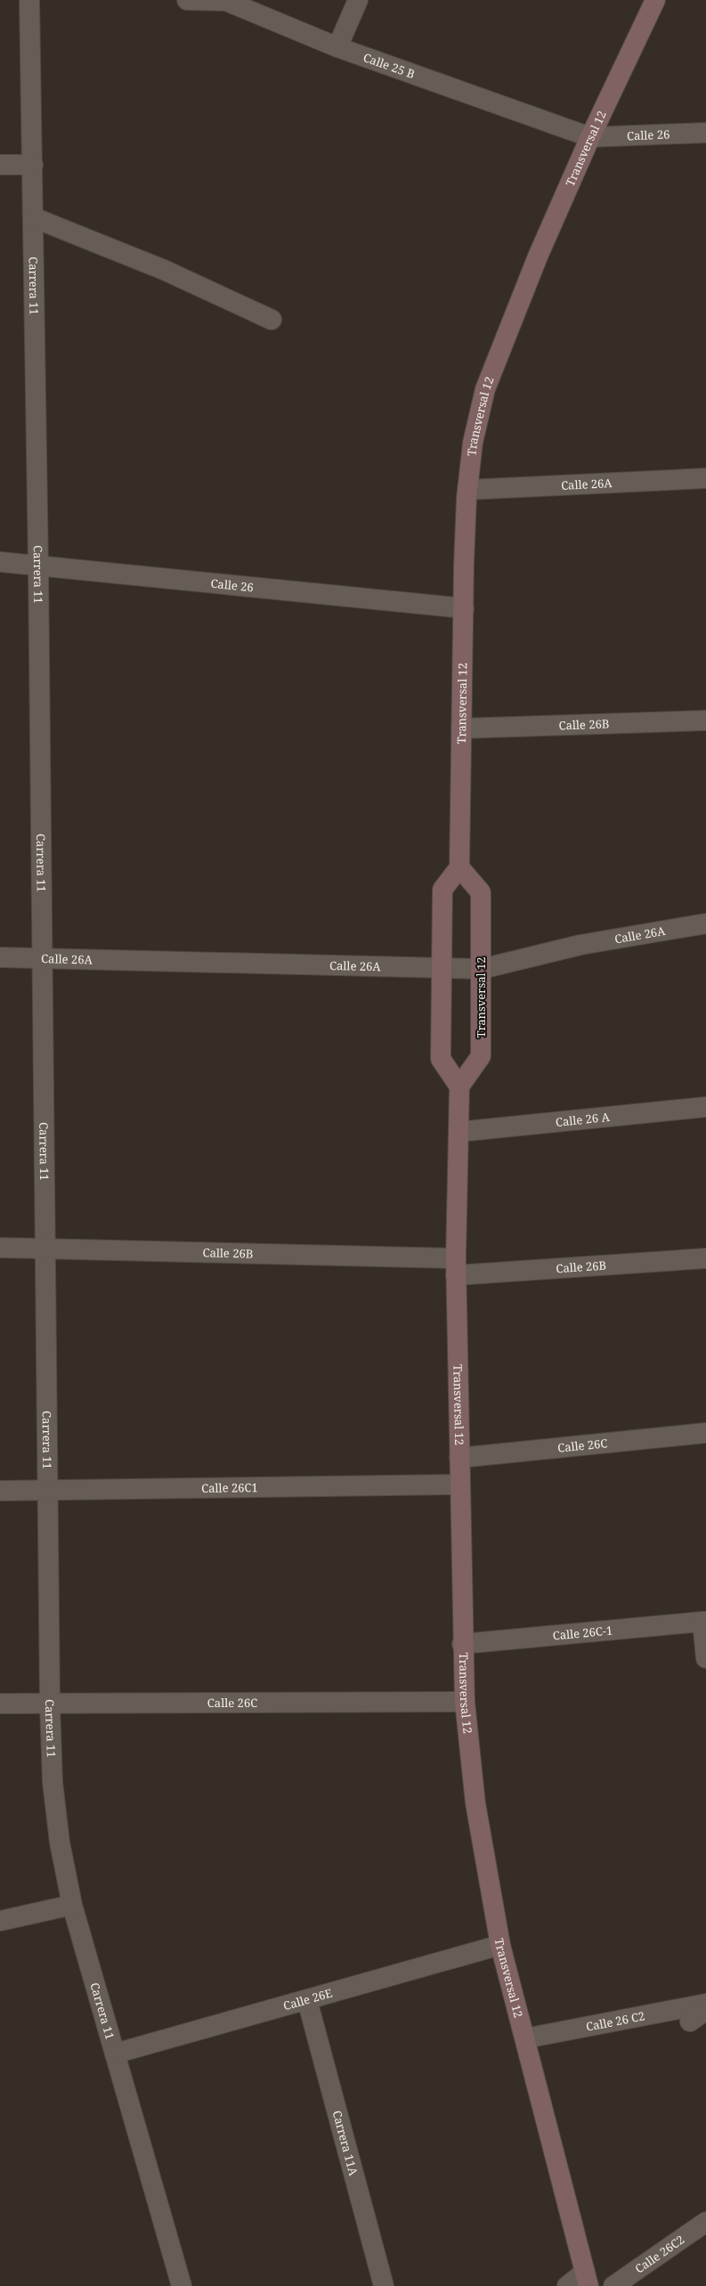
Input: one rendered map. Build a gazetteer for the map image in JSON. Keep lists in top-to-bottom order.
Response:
{
  "streets": {
    "main road": ["Transversal 12"],
    "street": [
      "Calle 25 B",
      "Calle 26",
      "Carrera 11",
      "Calle 26A",
      "Calle 26B",
      "Calle 26 A",
      "Calle 26C",
      "Calle 26C1",
      "Calle 26C-1",
      "Calle 26E",
      "Calle 26 C2",
      "Carrera 11A",
      "Calle 26C2"
    ]
  },
  "crossings": [
    ["Calle 25 B", "Calle 26"],
    ["Calle 25 B", "Transversal 12"],
    ["Calle 26", "Transversal 12"],
    ["Calle 26", "Carrera 11"],
    ["Transversal 12", "Calle 26A"],
    ["Transversal 12", "Calle 26B"],
    ["Transversal 12", "Calle 26 A"],
    ["Transversal 12", "Calle 26C"],
    ["Transversal 12", "Calle 26C1"],
    ["Transversal 12", "Calle 26C-1"],
    ["Transversal 12", "Calle 26E"],
    ["Transversal 12", "Calle 26 C2"],
    ["Carrera 11", "Calle 26A"],
    ["Carrera 11", "Calle 26B"],
    ["Carrera 11", "Calle 26C"],
    ["Carrera 11", "Calle 26C1"],
    ["Carrera 11", "Calle 26E"],
    ["Calle 26E", "Carrera 11A"]
  ]
}
